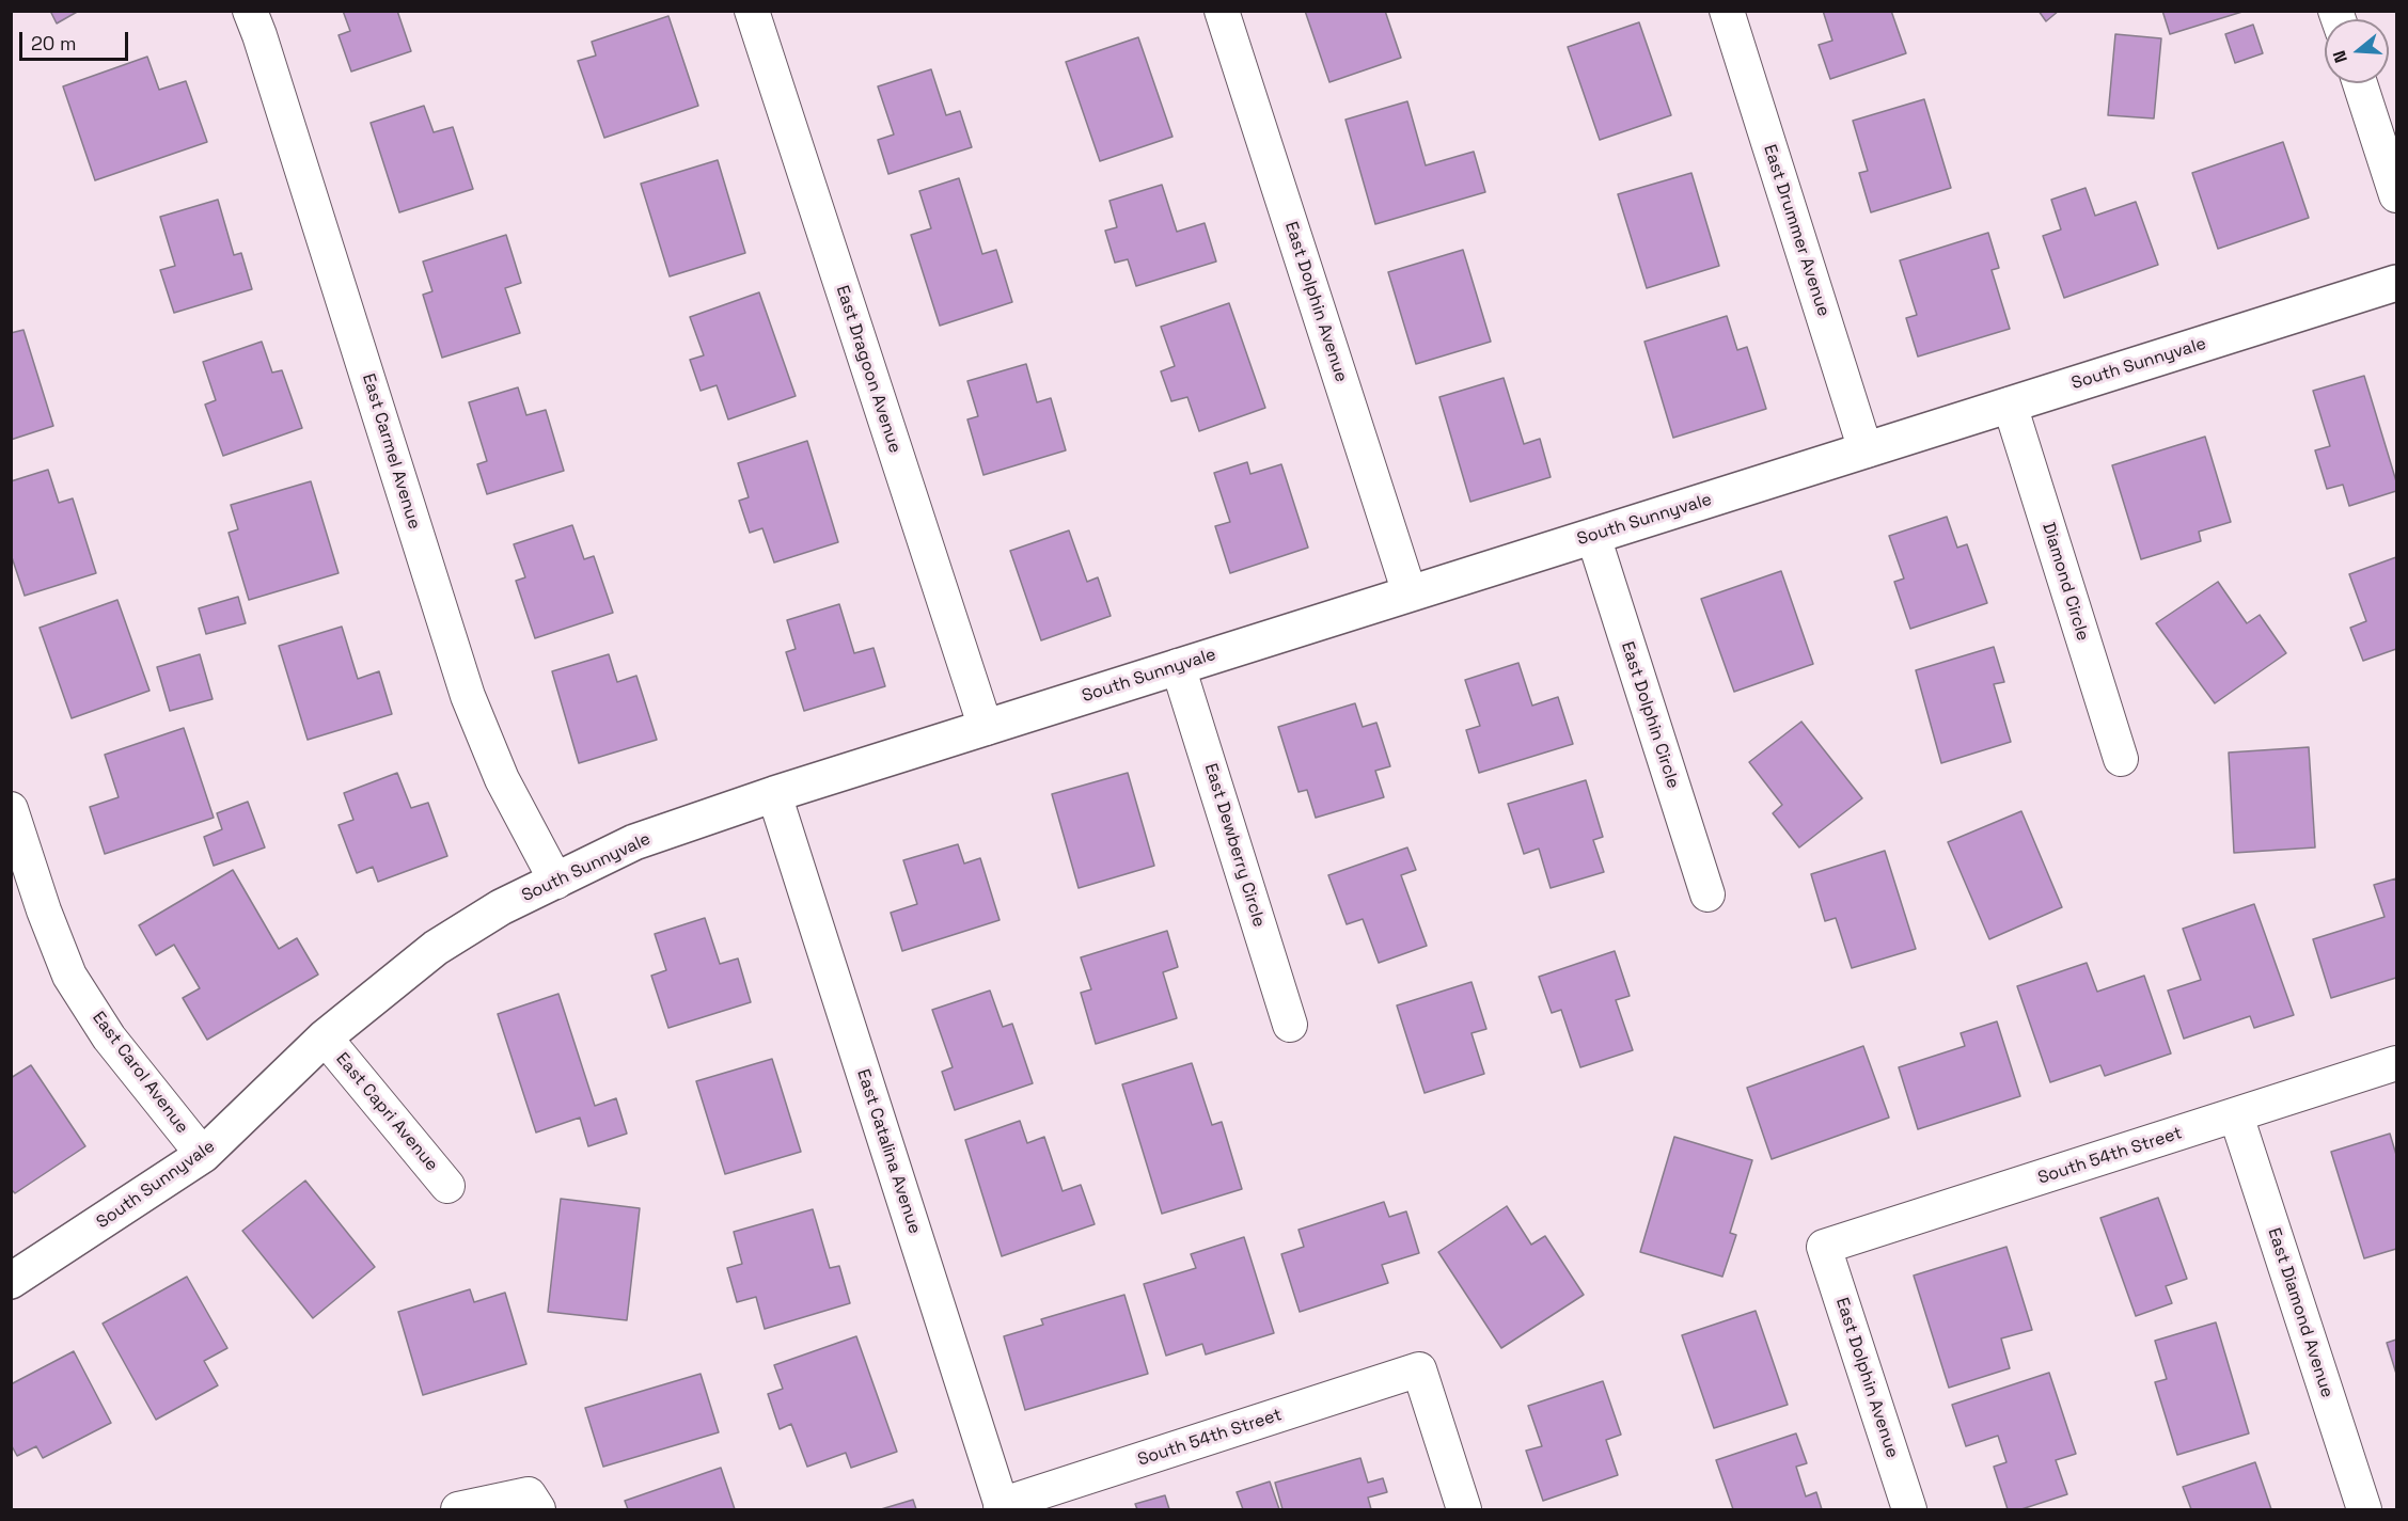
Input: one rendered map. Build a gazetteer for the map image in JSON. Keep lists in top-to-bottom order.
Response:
{
  "streets": {
    "street": [
      "East Drummer Avenue",
      "East Dolphin Avenue",
      "South Sunnyvale",
      "East Dragoon Avenue",
      "East Carmel Avenue",
      "Diamond Circle",
      "East Dolphin Circle",
      "East Dewberry Circle",
      "East Carol Avenue",
      "East Capri Avenue",
      "East Catalina Avenue",
      "South 54th Street",
      "East Diamond Avenue"
    ]
  },
  "crossings": [
    ["East Drummer Avenue", "South Sunnyvale"],
    ["East Dolphin Avenue", "South Sunnyvale"],
    ["East Dolphin Avenue", "South 54th Street"],
    ["South Sunnyvale", "East Dragoon Avenue"],
    ["South Sunnyvale", "East Carmel Avenue"],
    ["South Sunnyvale", "Diamond Circle"],
    ["South Sunnyvale", "East Dolphin Circle"],
    ["South Sunnyvale", "East Dewberry Circle"],
    ["South Sunnyvale", "East Carol Avenue"],
    ["South Sunnyvale", "East Capri Avenue"],
    ["South Sunnyvale", "East Catalina Avenue"],
    ["East Catalina Avenue", "South 54th Street"],
    ["South 54th Street", "East Diamond Avenue"]
  ],
  "scale_bar": "20 m",
  "north": "left"
}
